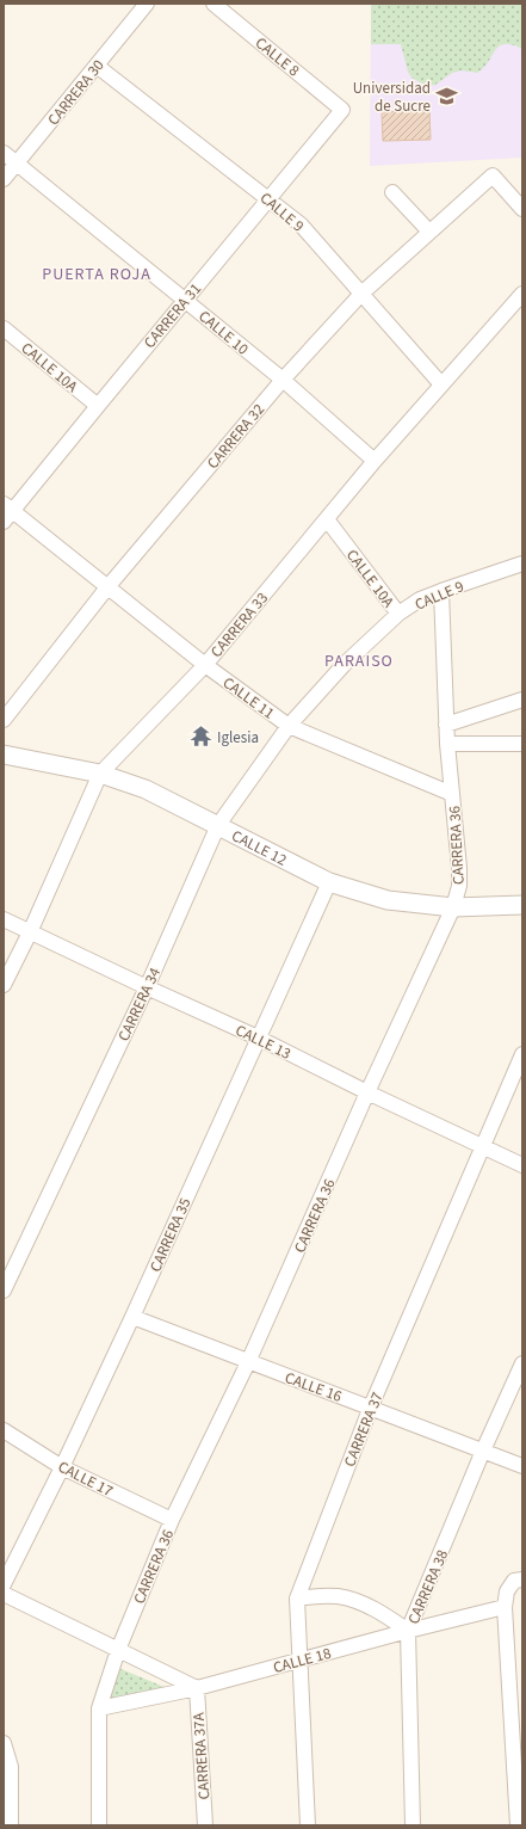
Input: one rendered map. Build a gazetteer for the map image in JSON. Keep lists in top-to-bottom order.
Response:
{
  "streets": {
    "street": [
      "CALLE 8",
      "CARRERA 30",
      "CALLE 9",
      "CARRERA 31",
      "CALLE 10",
      "CALLE 10A",
      "CARRERA 32",
      "CARRERA 33",
      "CALLE 11",
      "CARRERA 36",
      "CALLE 12",
      "CARRERA 34",
      "CALLE 13",
      "CARRERA 35",
      "CALLE 16",
      "CARRERA 37",
      "CALLE 17",
      "CARRERA 38",
      "CALLE 18",
      "CARRERA 37A"
    ]
  },
  "crossings": [
    ["CALLE 8", "CARRERA 31"],
    ["CARRERA 30", "CALLE 9"],
    ["CARRERA 30", "CALLE 10"],
    ["CALLE 9", "CARRERA 31"],
    ["CALLE 9", "CALLE 10A"],
    ["CALLE 9", "CARRERA 32"],
    ["CALLE 9", "CARRERA 33"],
    ["CALLE 9", "CALLE 11"],
    ["CALLE 9", "CARRERA 36"],
    ["CALLE 9", "CARRERA 34"],
    ["CARRERA 31", "CALLE 10"],
    ["CARRERA 31", "CALLE 10A"],
    ["CARRERA 31", "CALLE 11"],
    ["CALLE 10", "CARRERA 32"],
    ["CALLE 10", "CARRERA 33"],
    ["CALLE 10A", "CARRERA 33"],
    ["CARRERA 32", "CALLE 11"],
    ["CARRERA 33", "CALLE 11"],
    ["CARRERA 33", "CALLE 12"],
    ["CARRERA 33", "CALLE 13"],
    ["CALLE 11", "CARRERA 36"],
    ["CALLE 11", "CARRERA 34"],
    ["CARRERA 36", "CALLE 12"],
    ["CARRERA 36", "CALLE 13"],
    ["CARRERA 36", "CALLE 16"],
    ["CARRERA 36", "CALLE 17"],
    ["CARRERA 36", "CALLE 18"],
    ["CALLE 12", "CARRERA 34"],
    ["CALLE 12", "CARRERA 35"],
    ["CARRERA 34", "CALLE 13"],
    ["CALLE 13", "CARRERA 35"],
    ["CALLE 13", "CARRERA 37"],
    ["CARRERA 35", "CALLE 16"],
    ["CARRERA 35", "CALLE 17"],
    ["CALLE 16", "CARRERA 37"],
    ["CALLE 16", "CARRERA 38"],
    ["CARRERA 37", "CALLE 18"],
    ["CARRERA 38", "CALLE 18"],
    ["CALLE 18", "CARRERA 37A"]
  ],
  "districts": ["PUERTA ROJA", "PARAISO"],
  "places": {
    "school or university": ["Universidad de Sucre"],
    "temple": ["Iglesia"]
  }
}
